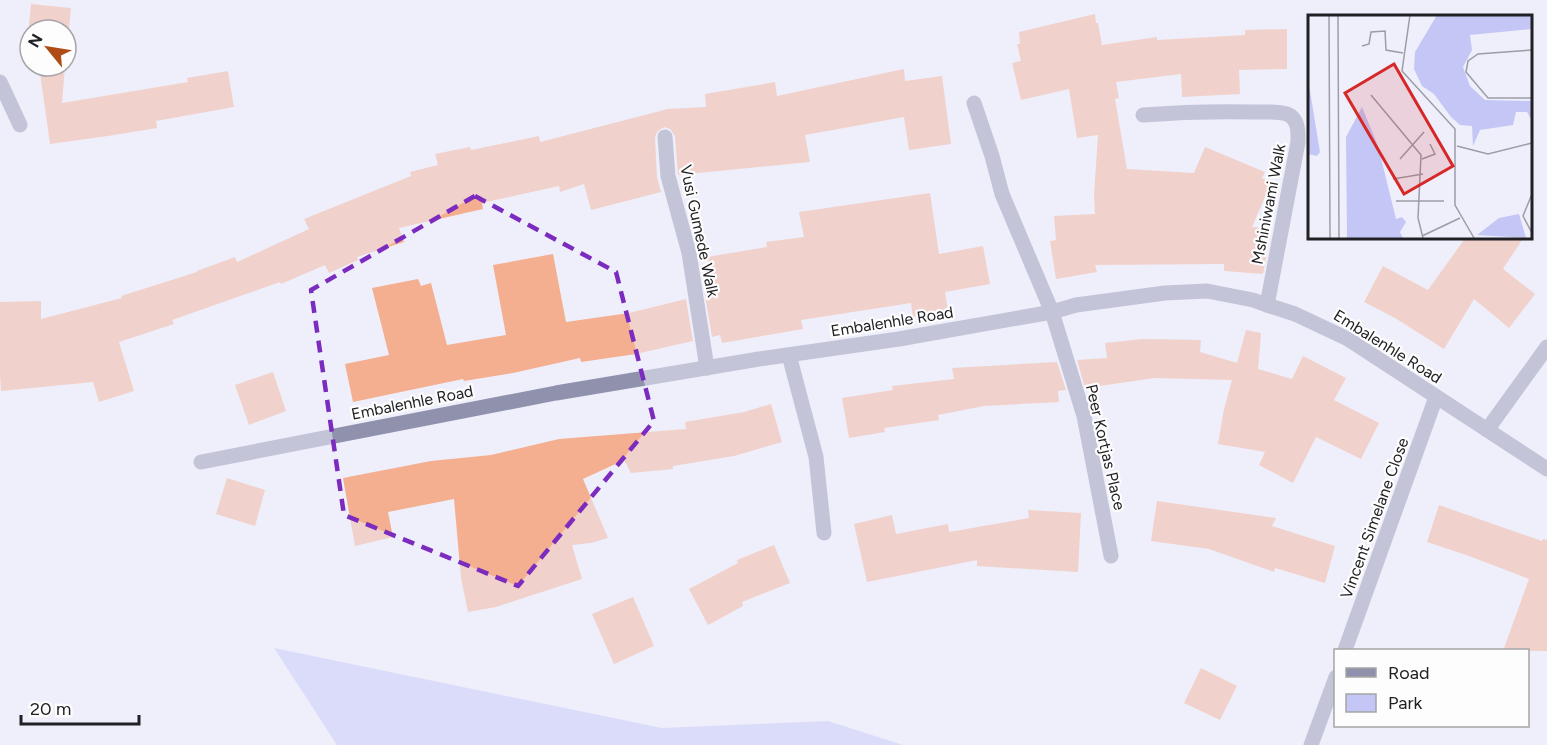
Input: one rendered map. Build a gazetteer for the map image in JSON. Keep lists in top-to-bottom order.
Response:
{
  "streets": {
    "street": [
      "Mshiniwami Walk",
      "Vusi Gumede Walk",
      "Embalenhle Road",
      "Peer Kortjas Place",
      "Vincent Simelane Close"
    ]
  },
  "crossings": [
    ["Mshiniwami Walk", "Embalenhle Road"],
    ["Vusi Gumede Walk", "Embalenhle Road"],
    ["Embalenhle Road", "Peer Kortjas Place"],
    ["Embalenhle Road", "Vincent Simelane Close"]
  ],
  "legend": ["Road", "Park"],
  "scale_bar": "20 m",
  "north": "top left"
}
